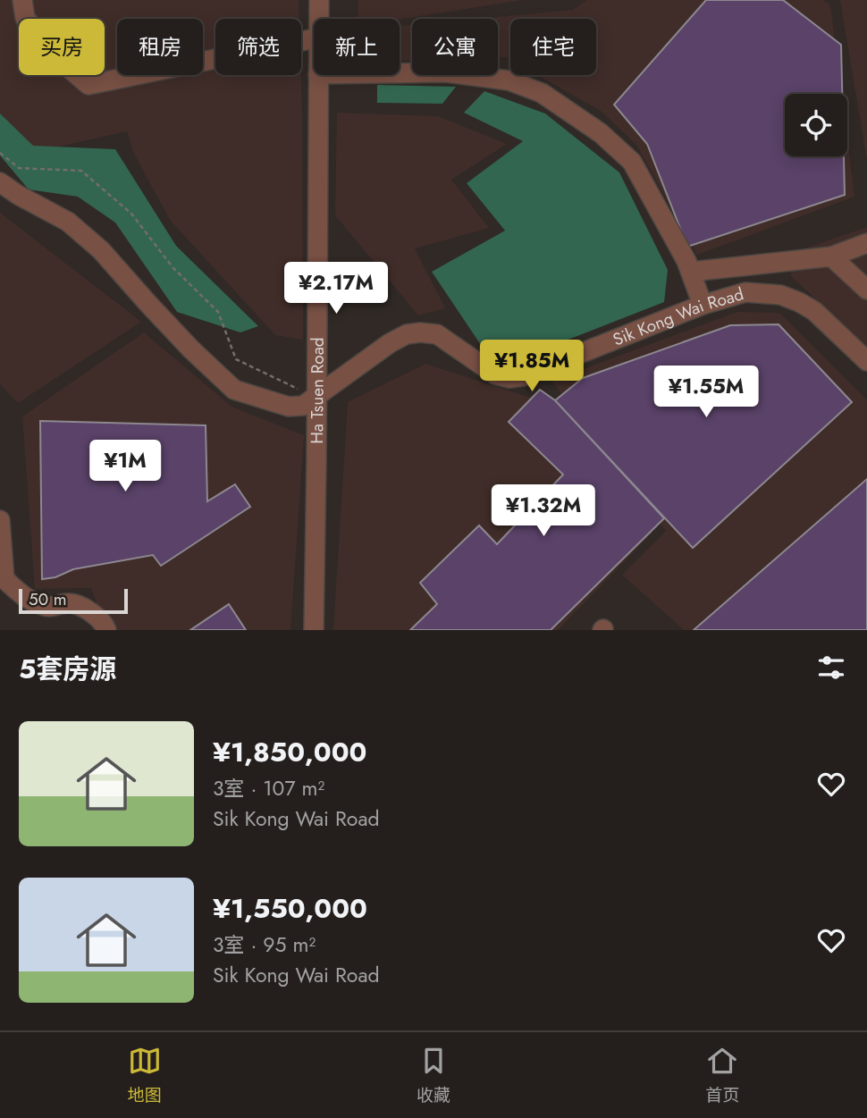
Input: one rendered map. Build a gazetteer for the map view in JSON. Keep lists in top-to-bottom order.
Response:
{
  "streets": {
    "street": ["Sik Kong Wai Road", "Ha Tsuen Road"]
  },
  "crossings": [
    ["Sik Kong Wai Road", "Ha Tsuen Road"]
  ],
  "scale_bar": "50 m",
  "page": {
    "chip": [
      "买房",
      "租房",
      "筛选",
      "新上",
      "公寓",
      "住宅"
    ],
    "price": [
      "¥2.17M",
      "¥1.85M",
      "¥1.55M",
      "¥1M",
      "¥1.32M"
    ],
    "scale": "50 m",
    "heading": "5套房源",
    "list": [
      {
        "name": "¥1,850,000",
        "note": "3室 · 107 m² · Sik Kong Wai Road"
      },
      {
        "name": "¥1,550,000",
        "note": "3室 · 95 m² · Sik Kong Wai Road"
      }
    ],
    "tabs": ["地图", "收藏", "首页"]
  }
}
